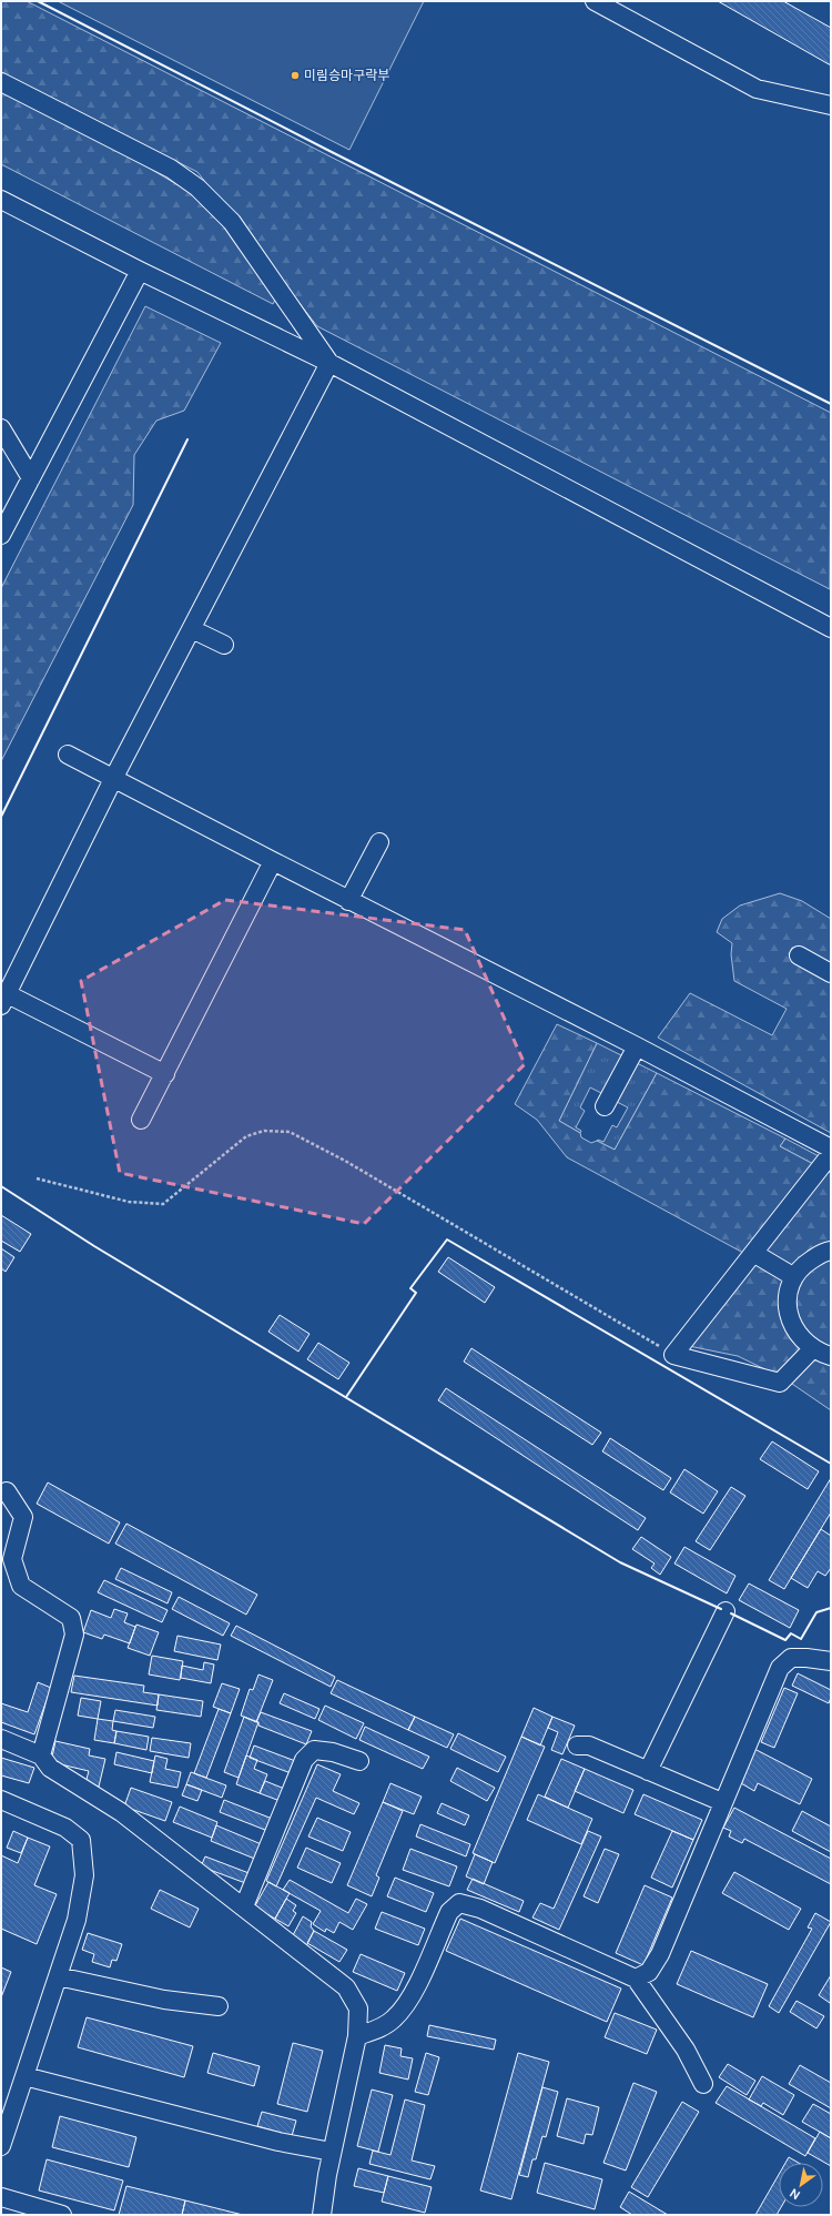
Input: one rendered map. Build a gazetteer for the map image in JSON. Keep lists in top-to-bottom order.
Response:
{
  "places": ["미림승마구락부"],
  "north": "bottom left"
}
